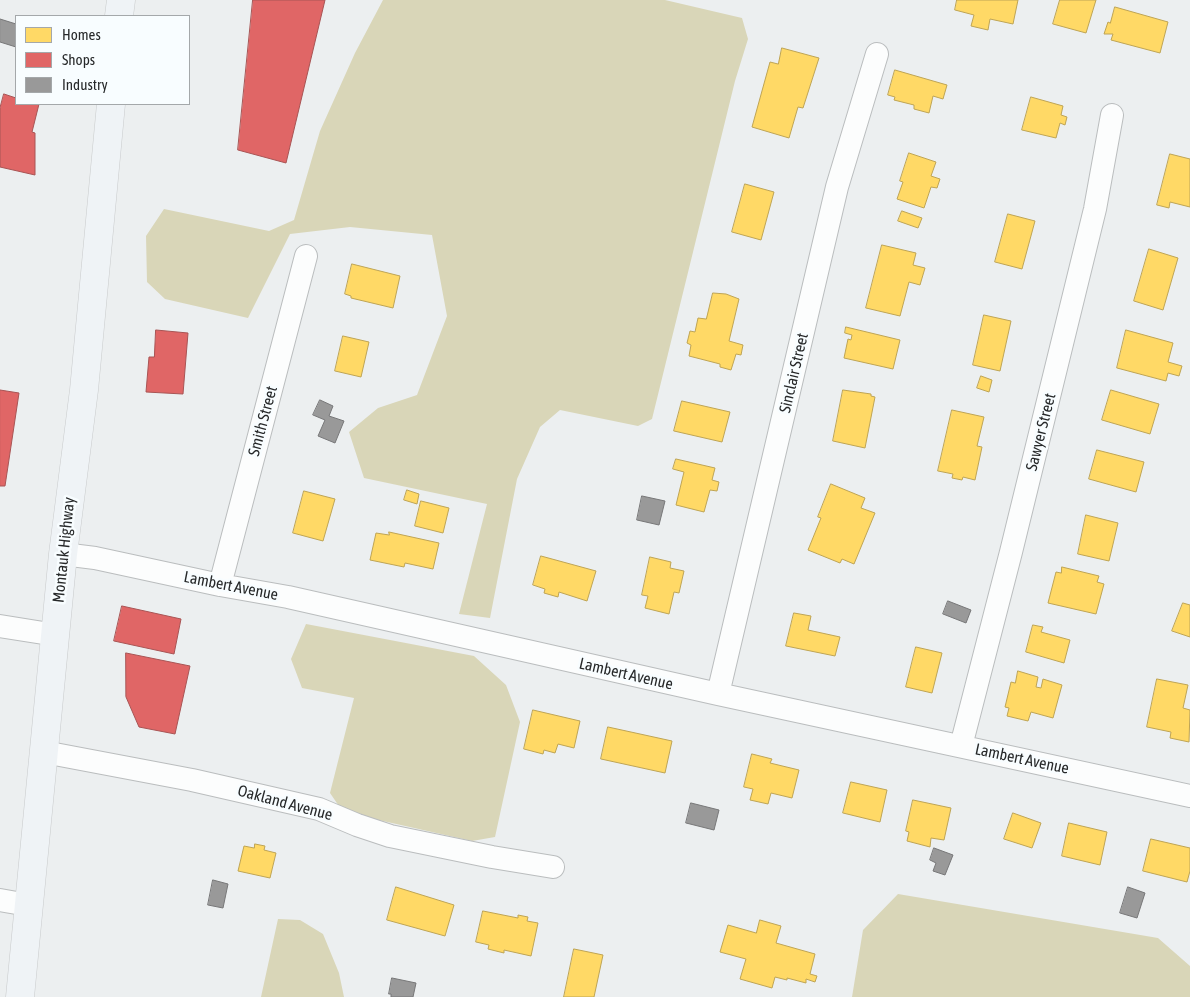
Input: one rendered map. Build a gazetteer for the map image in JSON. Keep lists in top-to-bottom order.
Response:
{
  "streets": {
    "main road": ["Montauk Highway"],
    "street": [
      "Sinclair Street",
      "Smith Street",
      "Sawyer Street",
      "Lambert Avenue",
      "Oakland Avenue"
    ]
  },
  "crossings": [
    ["Sinclair Street", "Lambert Avenue"],
    ["Smith Street", "Lambert Avenue"],
    ["Sawyer Street", "Lambert Avenue"],
    ["Montauk Highway", "Lambert Avenue"],
    ["Montauk Highway", "Oakland Avenue"]
  ],
  "legend": ["Homes", "Shops", "Industry"]
}
